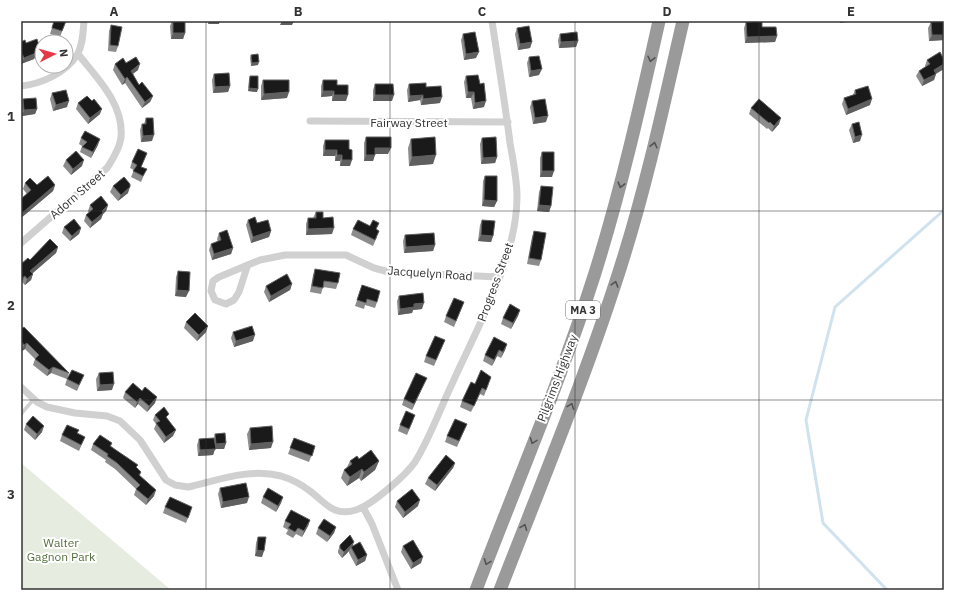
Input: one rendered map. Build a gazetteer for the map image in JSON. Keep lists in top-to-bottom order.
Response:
{
  "streets": {
    "highway": ["MA 3", "Pilgrims Highway"],
    "street": [
      "Fairway Street",
      "Adorn Street",
      "Jacquelyn Road",
      "Progress Street"
    ]
  },
  "crossings": [
    ["Fairway Street", "Progress Street"],
    ["Jacquelyn Road", "Progress Street"]
  ],
  "parks": ["Walter Gagnon Park"],
  "north": "right",
  "grid": {
    "columns": [
      "A",
      "B",
      "C",
      "D",
      "E"
    ],
    "rows": ["1", "2", "3"]
  }
}
